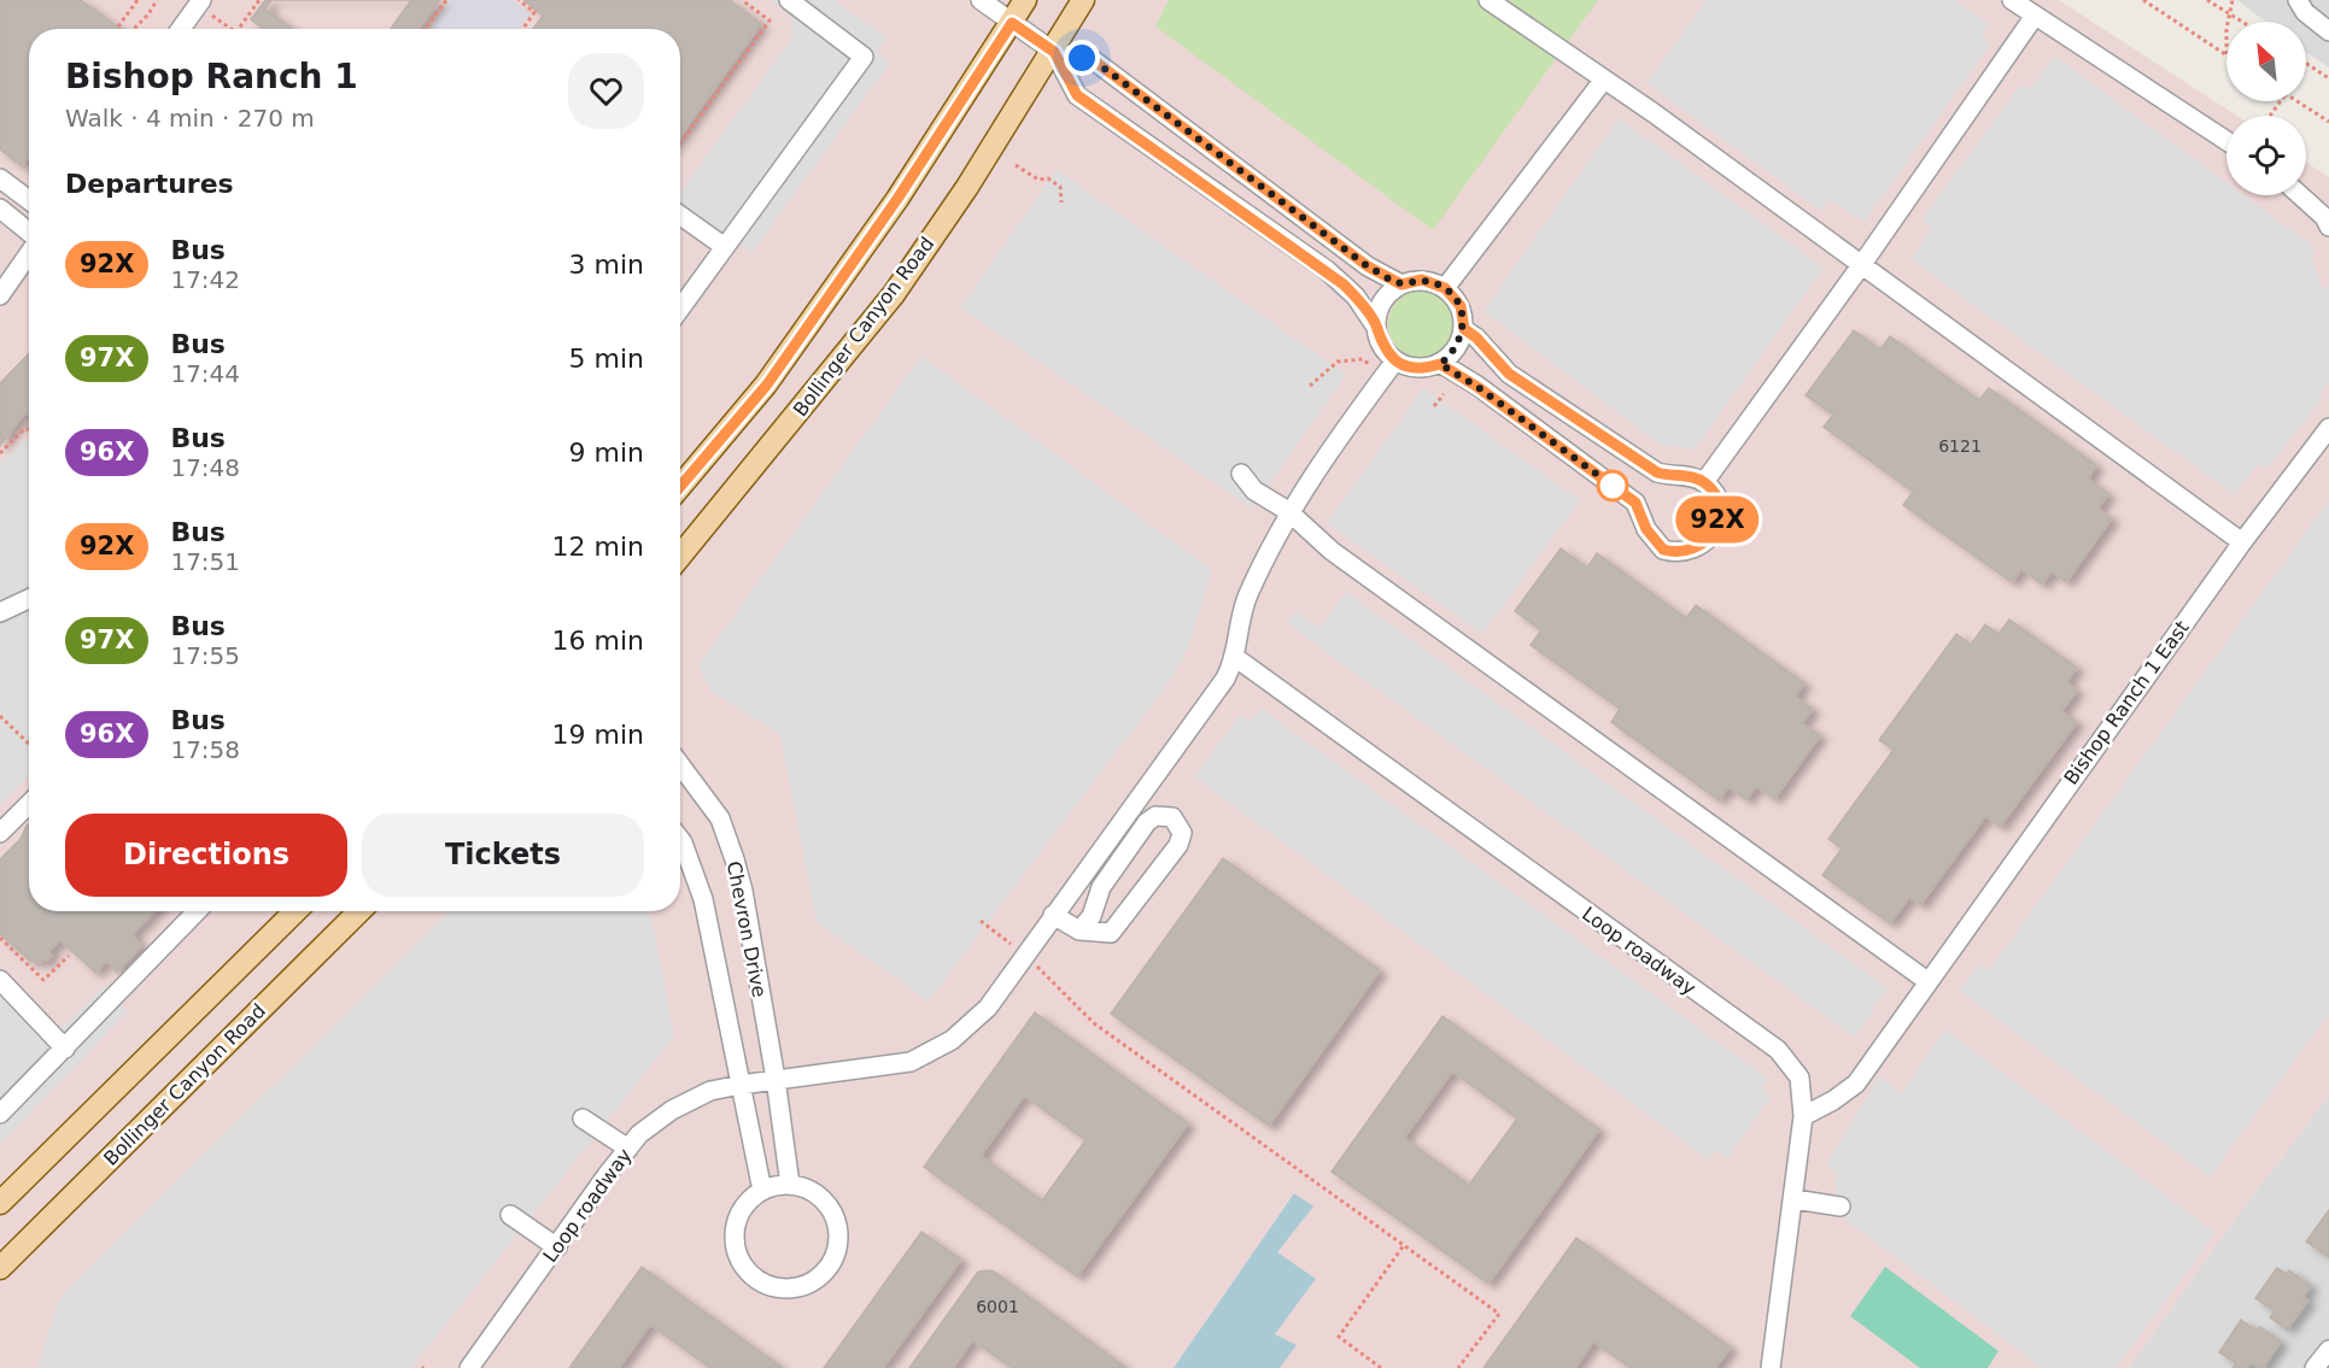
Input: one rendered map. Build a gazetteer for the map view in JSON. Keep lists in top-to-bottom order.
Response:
{
  "streets": {
    "main road": ["Bollinger Canyon Road"],
    "street": ["Bishop Ranch 1 East", "Chevron Drive", "Loop roadway"]
  },
  "crossings": [
    ["Bishop Ranch 1 East", "Loop roadway"],
    ["Chevron Drive", "Loop roadway"]
  ],
  "lines": ["bus line 92X"],
  "house_numbers": ["6121", "6001"],
  "north": "top left",
  "page": {
    "on_map": "92X",
    "heading": [
      ["Bishop Ranch 1", "Walk · 4 min · 270 m"],
      "Departures"
    ],
    "list": [
      {
        "mark": "92X",
        "name": "Bus",
        "note": "17:42",
        "value": "3 min"
      },
      {
        "mark": "97X",
        "name": "Bus",
        "note": "17:44",
        "value": "5 min"
      },
      {
        "mark": "96X",
        "name": "Bus",
        "note": "17:48",
        "value": "9 min"
      },
      {
        "mark": "92X",
        "name": "Bus",
        "note": "17:51",
        "value": "12 min"
      },
      {
        "mark": "97X",
        "name": "Bus",
        "note": "17:55",
        "value": "16 min"
      },
      {
        "mark": "96X",
        "name": "Bus",
        "note": "17:58",
        "value": "19 min"
      }
    ],
    "buttons": ["Directions", "Tickets"]
  }
}
